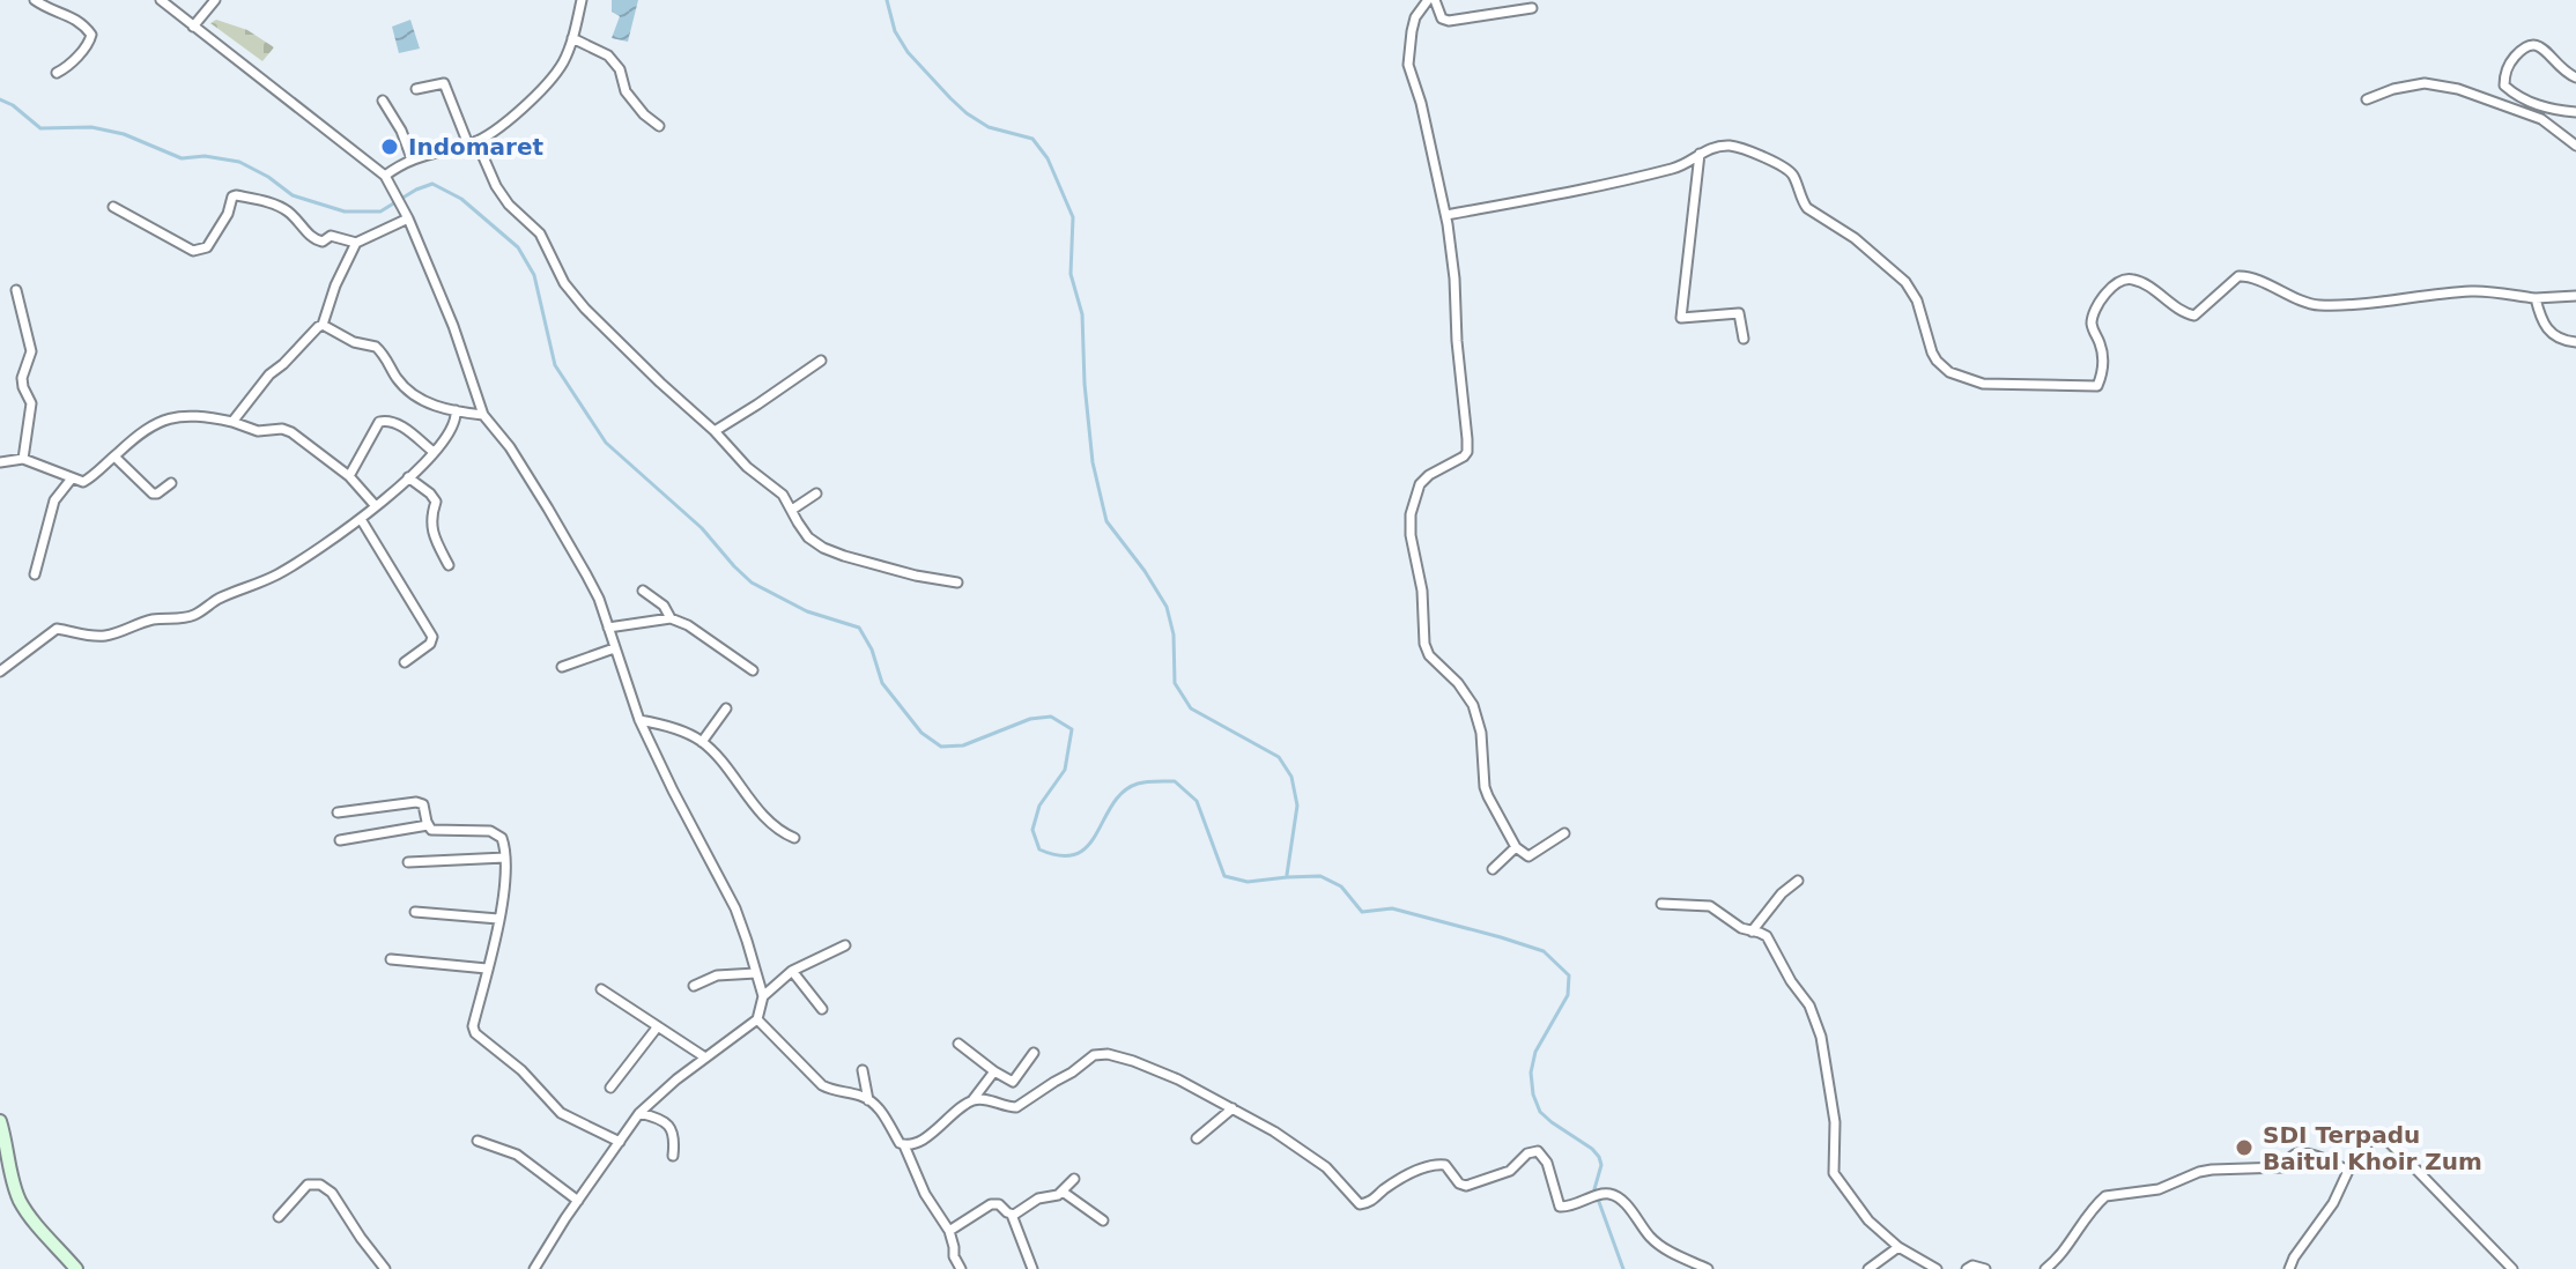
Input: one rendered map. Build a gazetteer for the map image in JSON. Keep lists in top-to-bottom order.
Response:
{
  "places": ["Indomaret", "SDI Terpadu Baitul Khoir Zum"]
}
